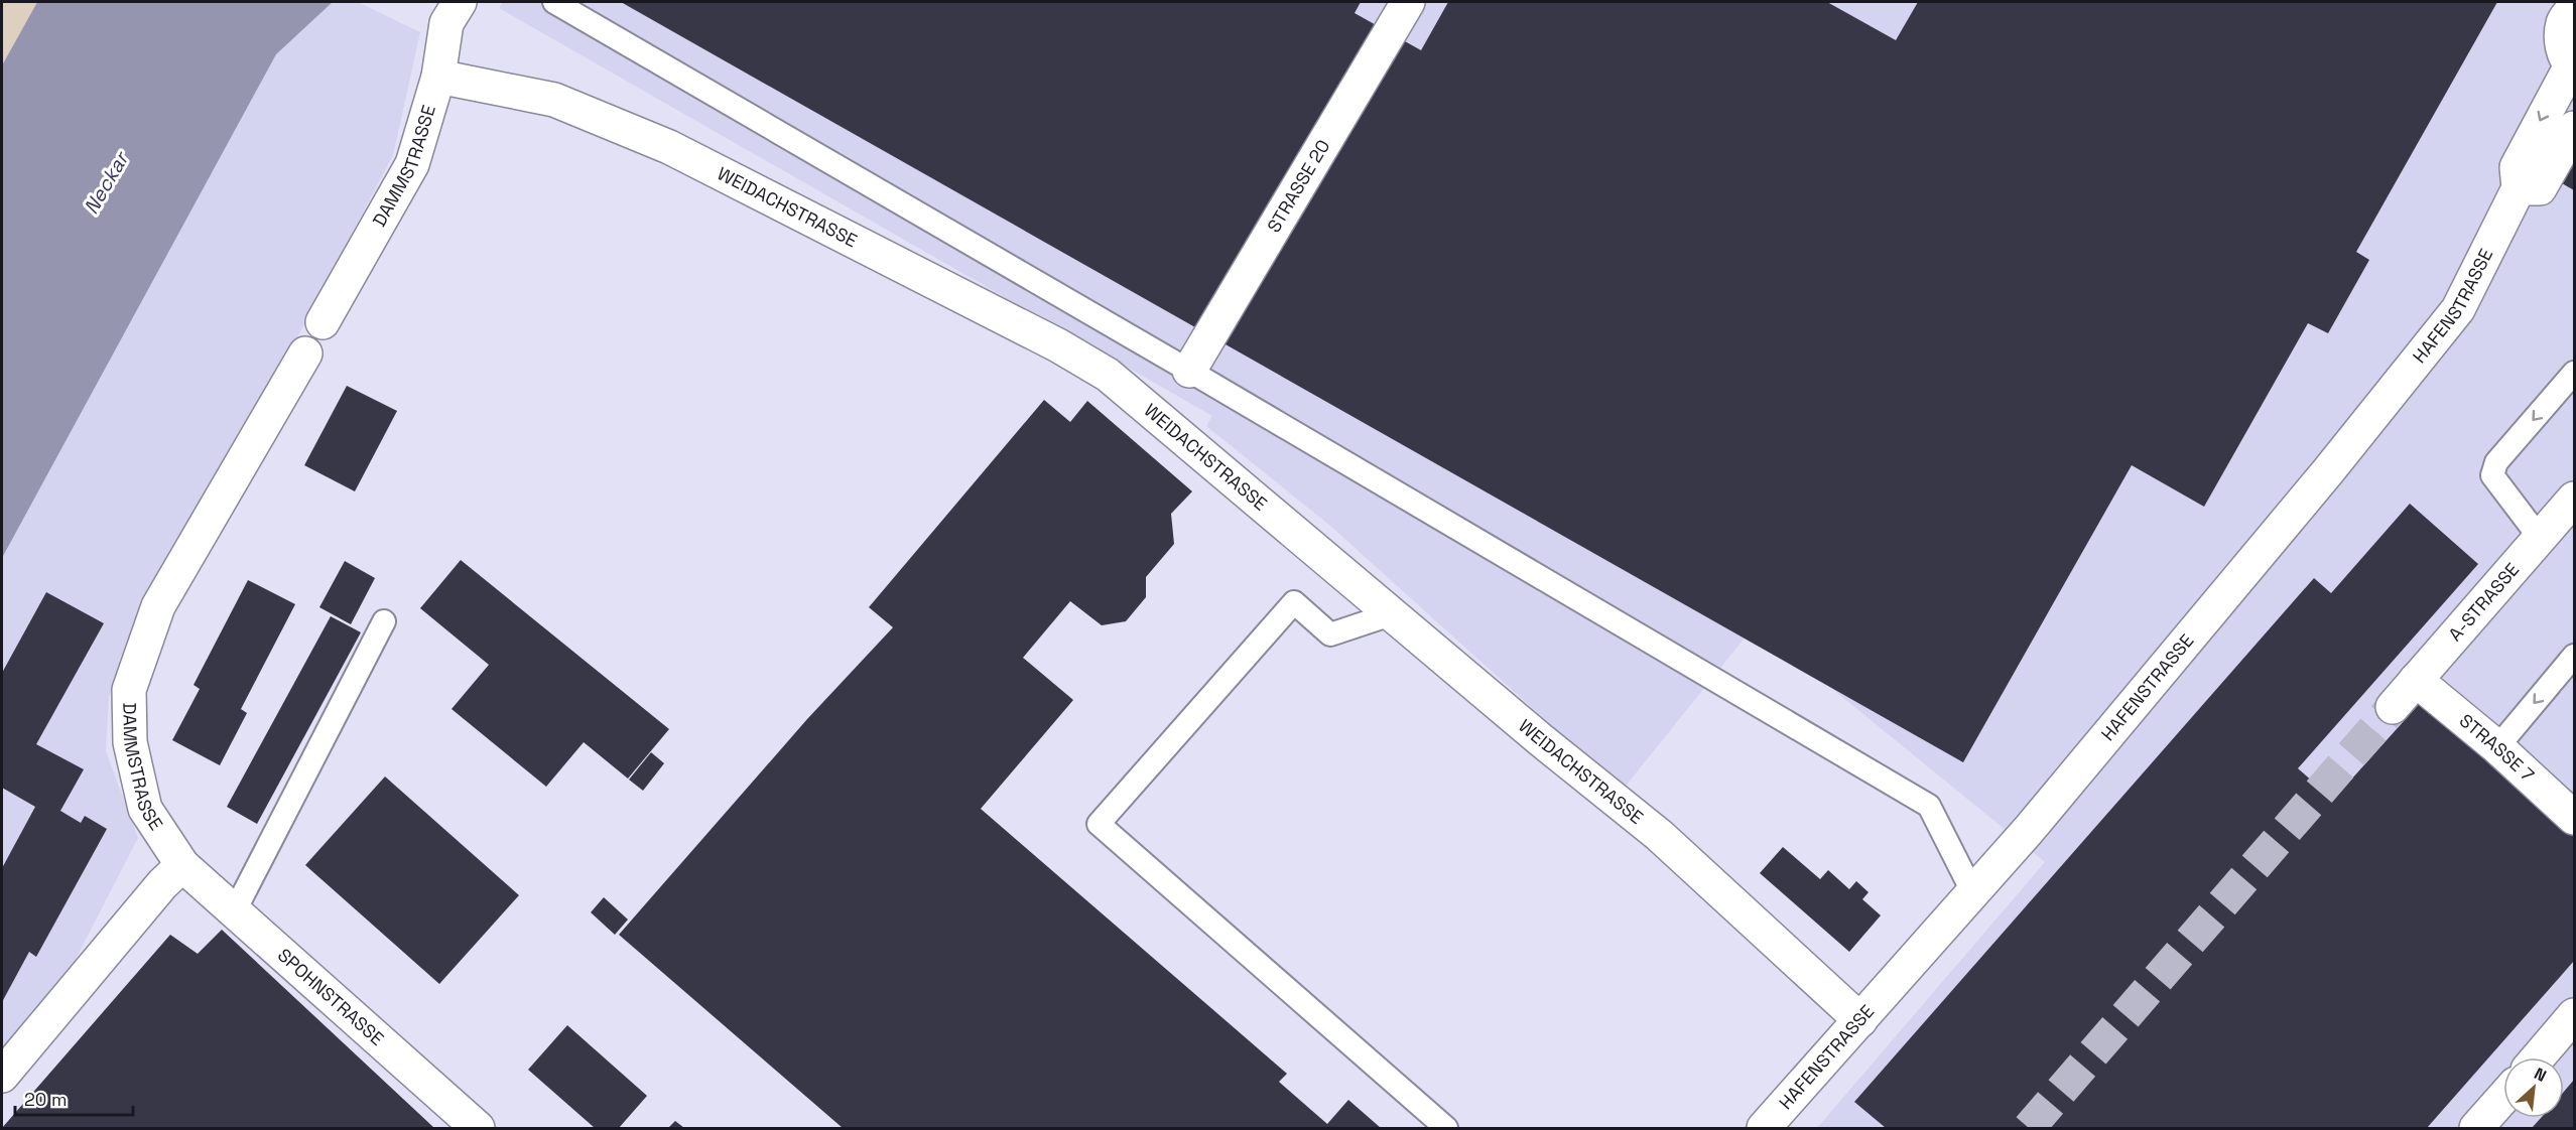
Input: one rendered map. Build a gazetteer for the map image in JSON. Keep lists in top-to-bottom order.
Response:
{
  "streets": {
    "street": [
      "DAMMSTRASSE",
      "STRASSE 20",
      "WEIDACHSTRASSE",
      "HAFENSTRASSE",
      "A-STRASSE",
      "STRASSE 7",
      "SPOHNSTRASSE"
    ]
  },
  "crossings": [
    ["DAMMSTRASSE", "WEIDACHSTRASSE"],
    ["DAMMSTRASSE", "SPOHNSTRASSE"],
    ["WEIDACHSTRASSE", "HAFENSTRASSE"],
    ["A-STRASSE", "STRASSE 7"]
  ],
  "water": ["Neckar"],
  "scale_bar": "20 m",
  "north": "top right"
}
